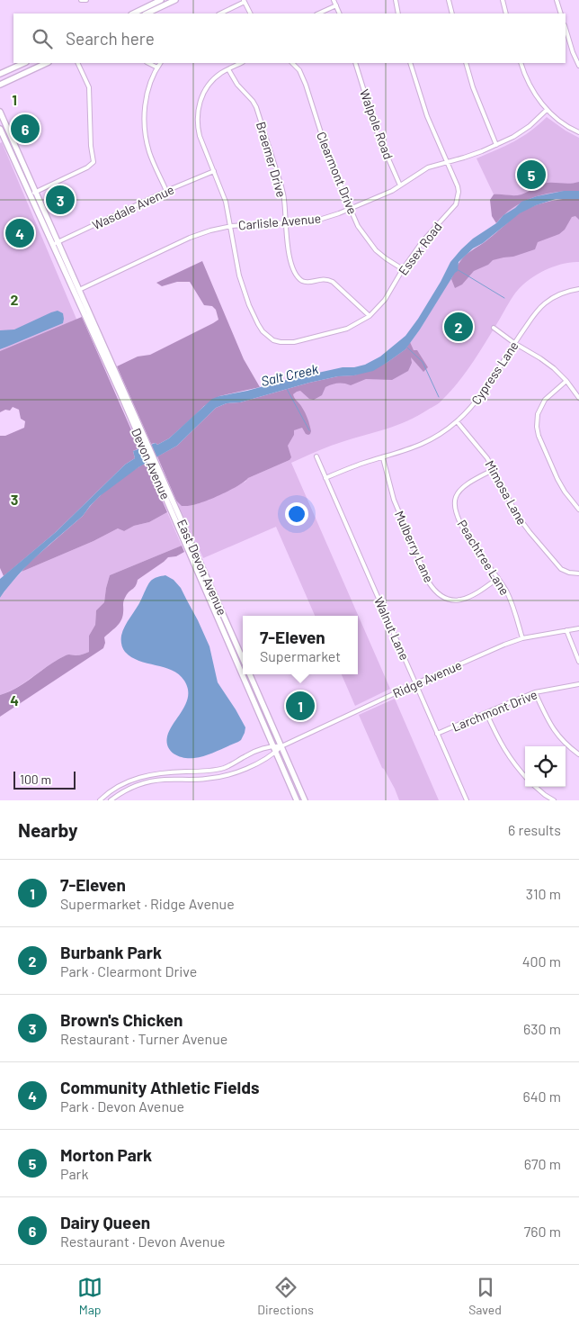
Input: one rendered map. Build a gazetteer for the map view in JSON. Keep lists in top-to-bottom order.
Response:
{
  "streets": {
    "main road": ["Devon Avenue", "East Devon Avenue"],
    "street": [
      "Walpole Road",
      "Braemer Drive",
      "Clearmont Drive",
      "Wasdale Avenue",
      "Carlisle Avenue",
      "Essex Road",
      "Cypress Lane",
      "Mimosa Lane",
      "Mulberry Lane",
      "Peachtree Lane",
      "Walnut Lane",
      "Ridge Avenue",
      "Larchmont Drive"
    ]
  },
  "crossings": [
    ["Walpole Road", "Carlisle Avenue"],
    ["Braemer Drive", "Carlisle Avenue"],
    ["Braemer Drive", "Essex Road"],
    ["Clearmont Drive", "Carlisle Avenue"],
    ["Clearmont Drive", "Essex Road"],
    ["Wasdale Avenue", "Essex Road"],
    ["Wasdale Avenue", "Devon Avenue"],
    ["Carlisle Avenue", "Essex Road"],
    ["Carlisle Avenue", "Devon Avenue"],
    ["Cypress Lane", "Mimosa Lane"],
    ["Cypress Lane", "Mulberry Lane"],
    ["Cypress Lane", "Walnut Lane"],
    ["Devon Avenue", "East Devon Avenue"],
    ["Mimosa Lane", "Peachtree Lane"],
    ["Mulberry Lane", "Peachtree Lane"],
    ["Peachtree Lane", "Ridge Avenue"],
    ["Walnut Lane", "Ridge Avenue"],
    ["Walnut Lane", "Larchmont Drive"]
  ],
  "water": ["Salt Creek"],
  "scale_bar": "100 m",
  "page": {
    "search": "Search here",
    "pins": [
      "6",
      "5",
      "3",
      "4",
      "2",
      "1"
    ],
    "popup": ["7-Eleven", "Supermarket"],
    "scale": "100 m",
    "heading": ["Nearby", "6 results"],
    "list": [
      {
        "mark": "1",
        "name": "7-Eleven",
        "note": "Supermarket · Ridge Avenue",
        "value": "310 m"
      },
      {
        "mark": "2",
        "name": "Burbank Park",
        "note": "Park · Clearmont Drive",
        "value": "400 m"
      },
      {
        "mark": "3",
        "name": "Brown's Chicken",
        "note": "Restaurant · Turner Avenue",
        "value": "630 m"
      },
      {
        "mark": "4",
        "name": "Community Athletic Fields",
        "note": "Park · Devon Avenue",
        "value": "640 m"
      },
      {
        "mark": "5",
        "name": "Morton Park",
        "note": "Park",
        "value": "670 m"
      },
      {
        "mark": "6",
        "name": "Dairy Queen",
        "note": "Restaurant · Devon Avenue",
        "value": "760 m"
      }
    ],
    "nav": ["Map", "Directions", "Saved"]
  },
  "grid": {
    "rows": [
      "1",
      "2",
      "3",
      "4"
    ]
  }
}
